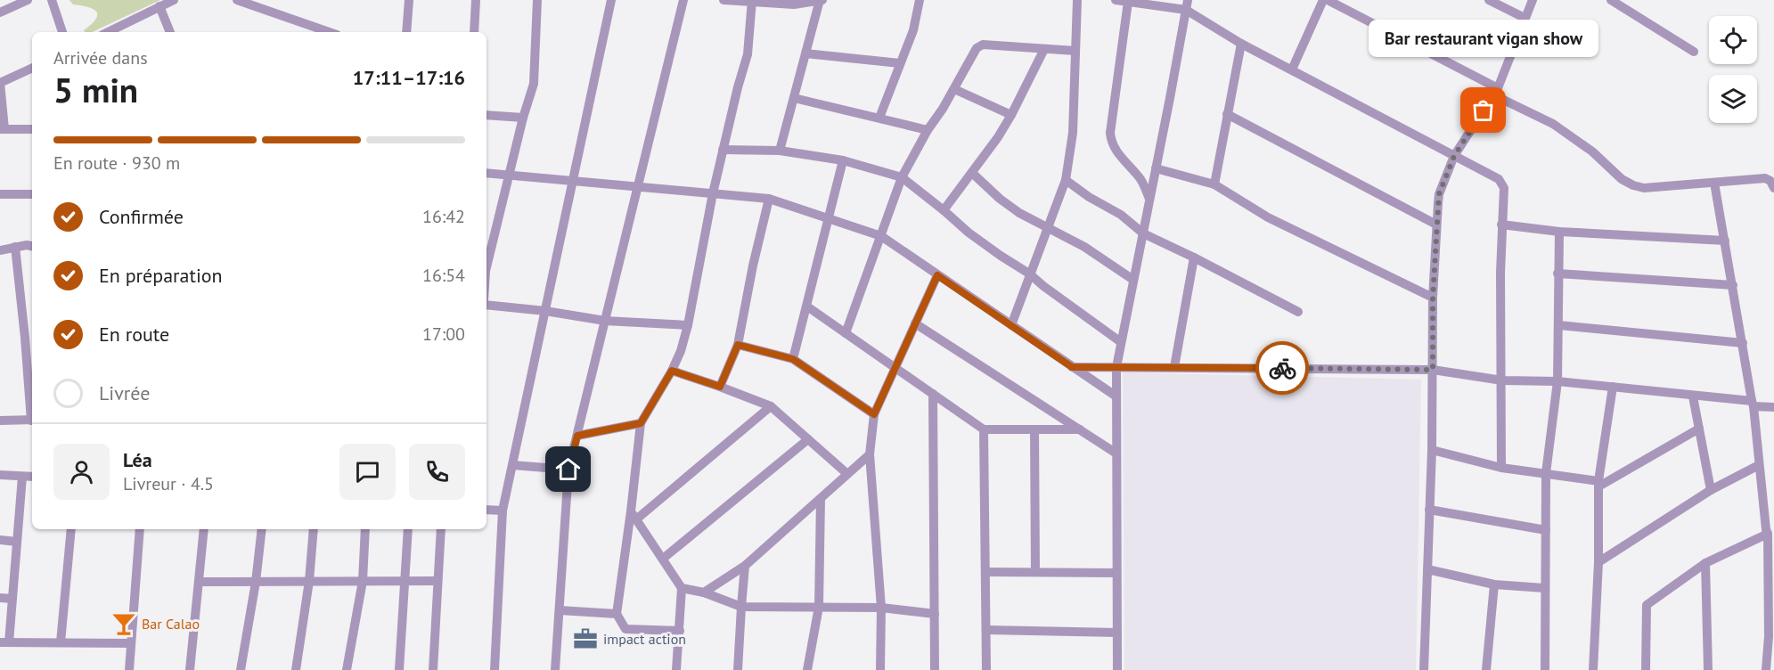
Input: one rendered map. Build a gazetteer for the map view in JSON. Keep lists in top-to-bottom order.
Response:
{
  "places": {
    "other": ["Bar restaurant vigan show"],
    "bar": ["Bar Calao"],
    "office": ["impact action"]
  },
  "page": {
    "bubble": "Bar restaurant vigan show",
    "heading": ["5 min", "Arrivée dans", "17:11–17:16"],
    "panel": ["Léa", "Livreur · 4.5"],
    "bar": "En route · 930 m",
    "list": [
      ["Confirmée", "16:42"],
      ["En préparation", "16:54"],
      ["En route", "17:00"],
      "Livrée"
    ]
  }
}
